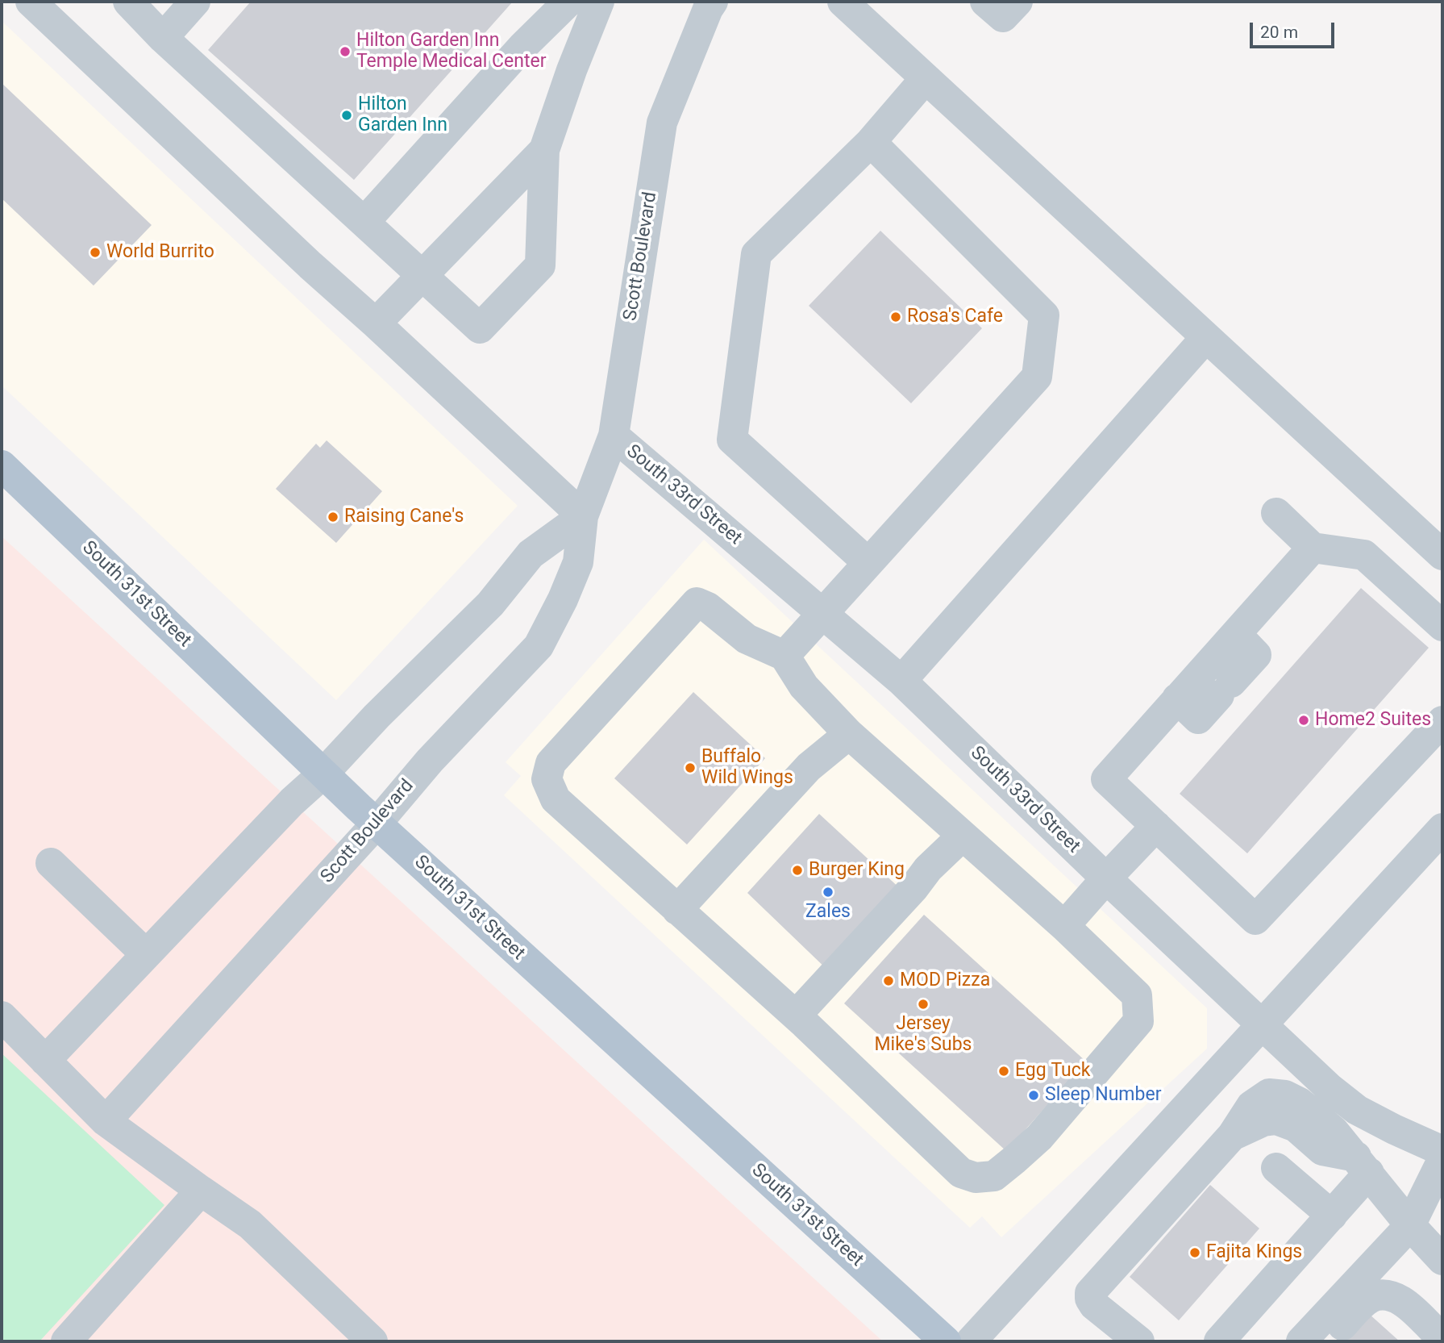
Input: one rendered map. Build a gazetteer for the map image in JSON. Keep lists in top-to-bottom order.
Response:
{
  "streets": {
    "main road": ["South 31st Street"],
    "street": ["Scott Boulevard", "South 33rd Street"]
  },
  "crossings": [
    ["Scott Boulevard", "South 33rd Street"],
    ["Scott Boulevard", "South 31st Street"]
  ],
  "places": [
    "Hilton Garden Inn Temple Medical Center",
    "Hilton Garden Inn",
    "World Burrito",
    "Rosa's Cafe",
    "Raising Cane's",
    "Home2 Suites",
    "Buffalo Wild Wings",
    "Burger King",
    "Zales",
    "MOD Pizza",
    "Jersey Mike's Subs",
    "Egg Tuck",
    "Sleep Number",
    "Fajita Kings"
  ],
  "scale_bar": "20 m"
}
